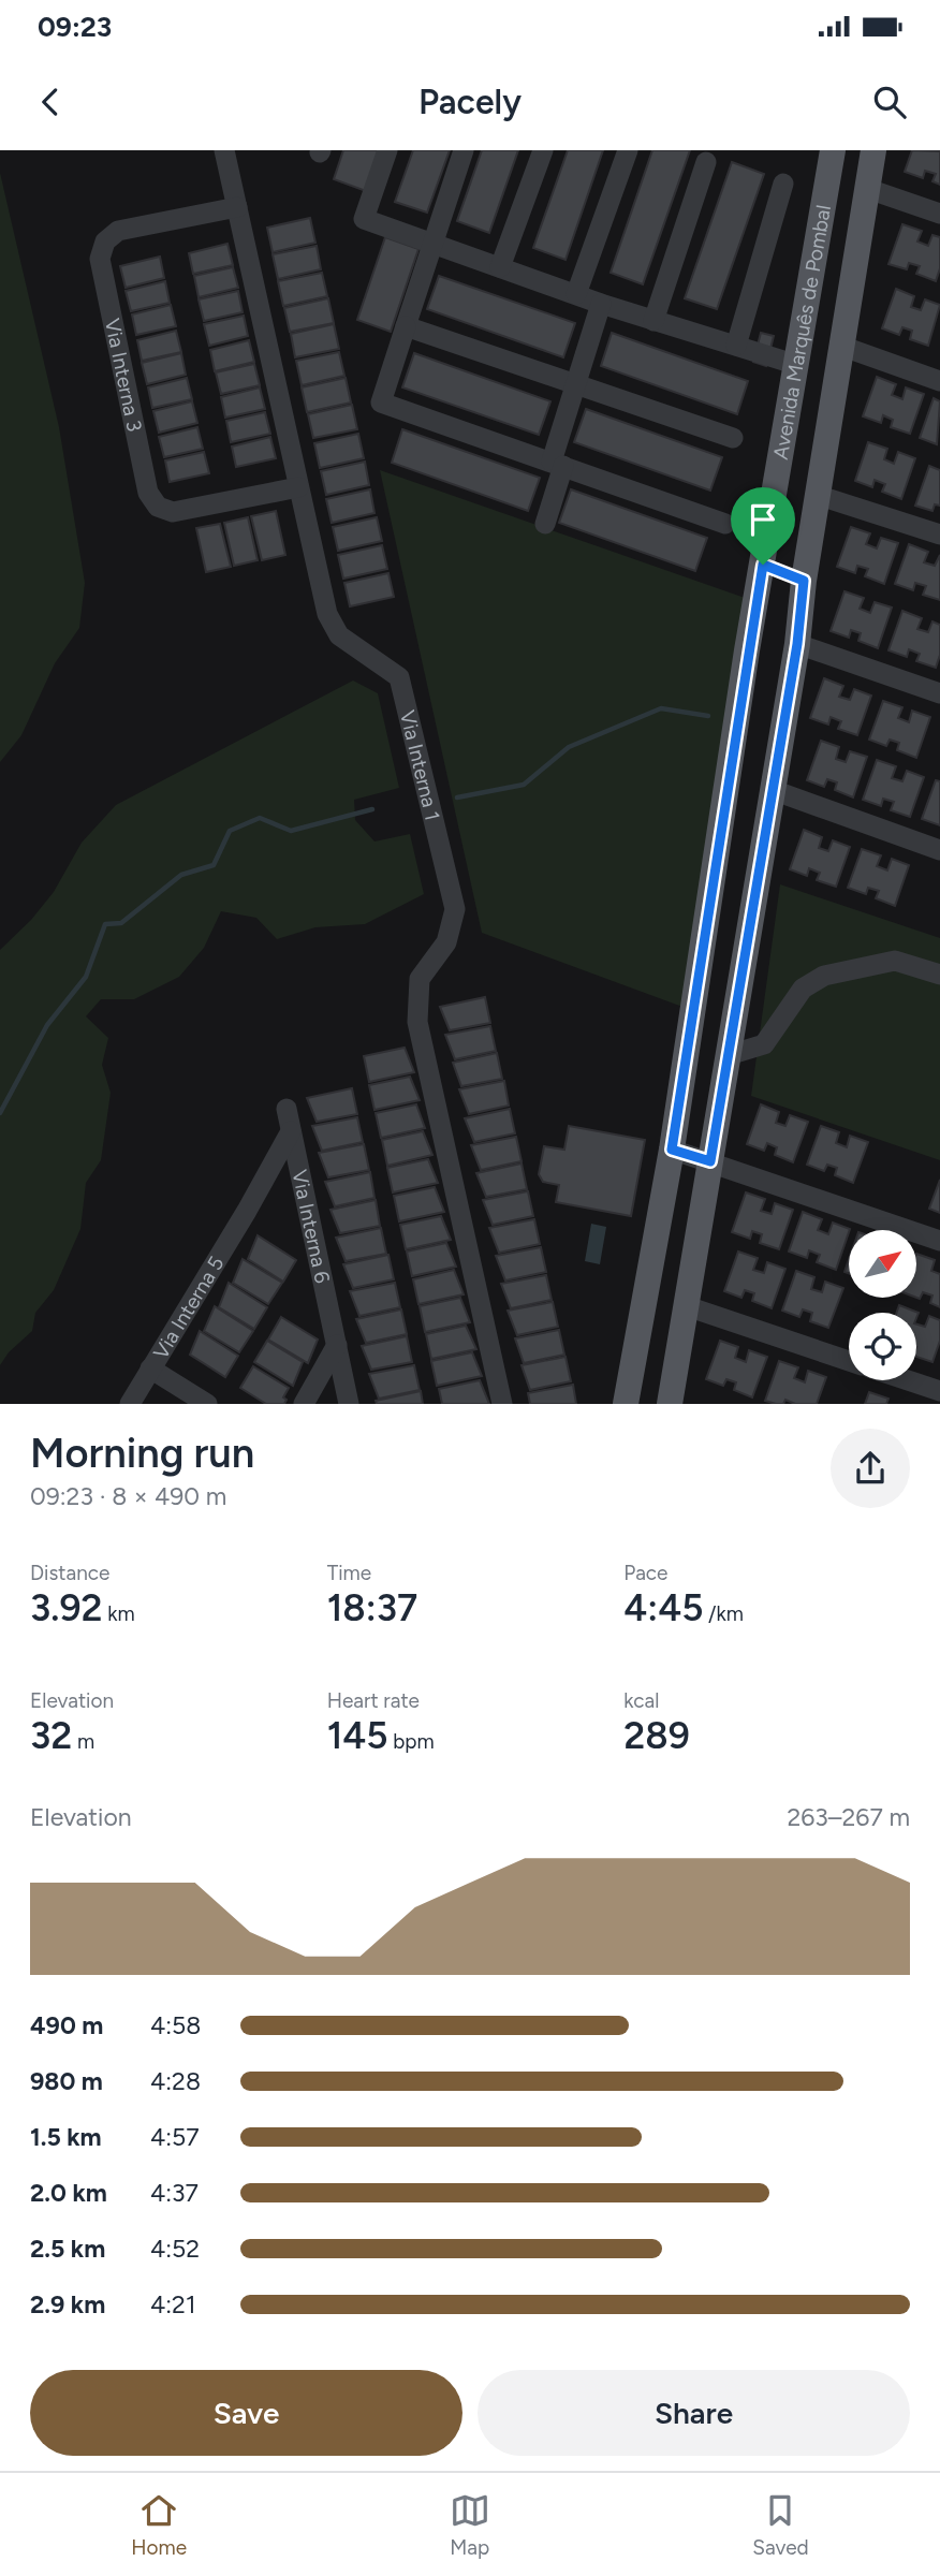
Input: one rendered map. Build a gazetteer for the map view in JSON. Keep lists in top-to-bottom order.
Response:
{
  "streets": {
    "main road": ["Avenida Marquês de Pombal"],
    "street": [
      "Via Interna 3",
      "Via Interna 1",
      "Via Interna 6",
      "Via Interna 5"
    ]
  },
  "crossings": [
    ["Via Interna 3", "Via Interna 1"],
    ["Via Interna 6", "Via Interna 5"]
  ],
  "north": "top right",
  "page": {
    "status": "09:23",
    "header": "Pacely",
    "heading": ["Morning run", "09:23 · 8 × 490 m"],
    "stats": [
      ["Distance", "3.92 km"],
      ["Time", "18:37"],
      ["Pace", "4:45 /km"],
      ["Elevation", "32 m"],
      ["Heart rate", "145 bpm"],
      ["kcal", "289"]
    ],
    "chart": ["Elevation", "263–267 m"],
    "list": [
      {
        "name": "490 m",
        "note": "4:58"
      },
      {
        "name": "980 m",
        "note": "4:28"
      },
      {
        "name": "1.5 km",
        "note": "4:57"
      },
      {
        "name": "2.0 km",
        "note": "4:37"
      },
      {
        "name": "2.5 km",
        "note": "4:52"
      },
      {
        "name": "2.9 km",
        "note": "4:21"
      }
    ],
    "buttons": ["Save", "Share"],
    "tabs": ["Home", "Map", "Saved"]
  }
}
